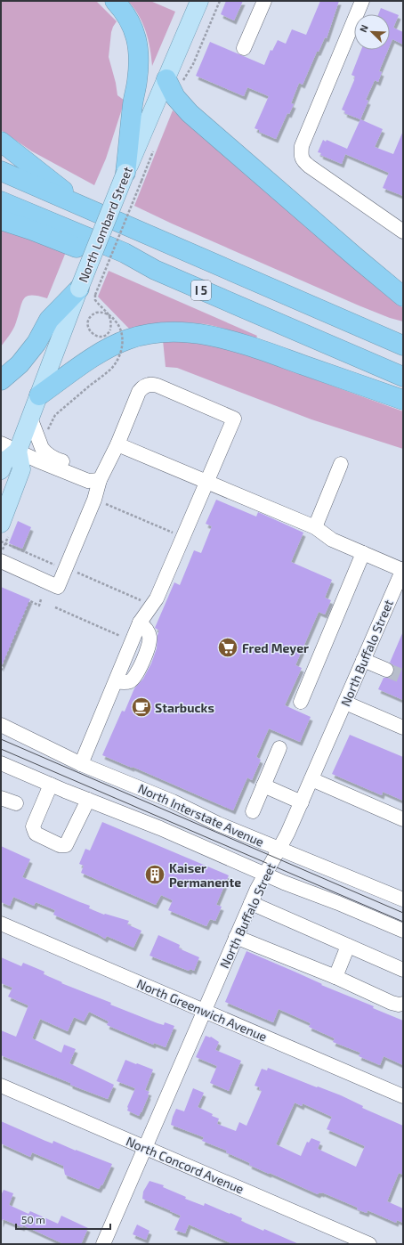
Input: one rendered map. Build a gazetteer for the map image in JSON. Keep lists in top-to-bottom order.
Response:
{
  "streets": {
    "highway": ["I 5"],
    "main road": ["North Lombard Street"],
    "street": [
      "North Buffalo Street",
      "North Interstate Avenue",
      "North Greenwich Avenue",
      "North Concord Avenue"
    ]
  },
  "crossings": [
    ["North Buffalo Street", "North Interstate Avenue"],
    ["North Buffalo Street", "North Greenwich Avenue"],
    ["North Buffalo Street", "North Concord Avenue"]
  ],
  "places": {
    "supermarket": ["Fred Meyer"],
    "cafe": ["Starbucks"],
    "building": ["Kaiser Permanente"]
  },
  "scale_bar": "50 m",
  "north": "top left"
}
